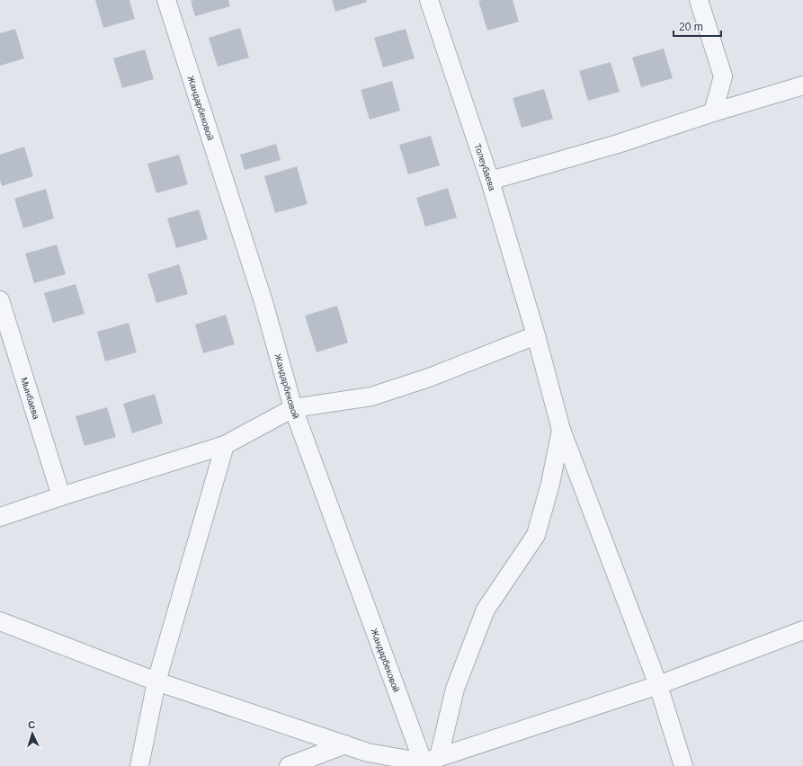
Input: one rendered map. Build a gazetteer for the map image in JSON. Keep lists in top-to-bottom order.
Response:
{
  "streets": {
    "street": ["Жандарбековой", "Толеубаева", "Мынбаева"]
  },
  "scale_bar": "20 m",
  "north": "top"
}
